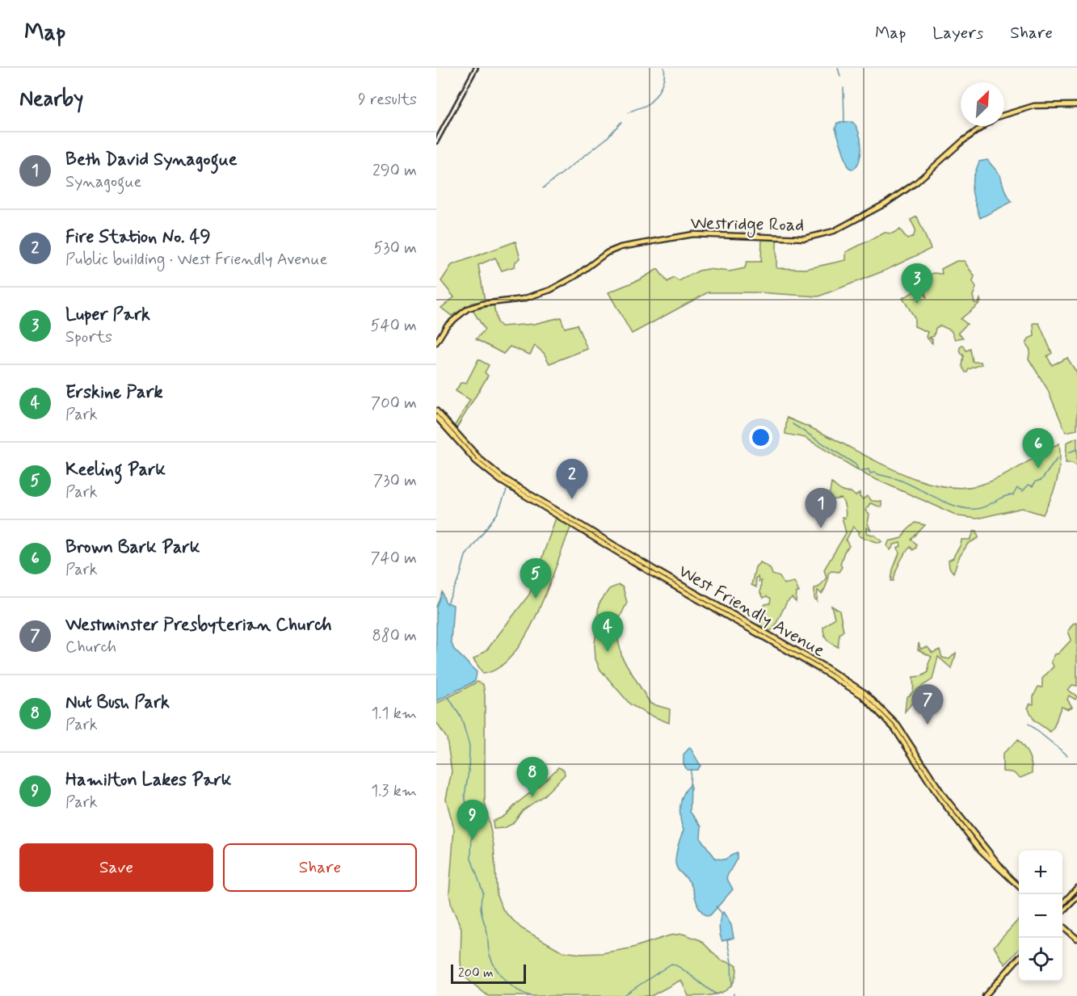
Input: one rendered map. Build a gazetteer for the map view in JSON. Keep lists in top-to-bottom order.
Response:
{
  "streets": {
    "main road": ["Westridge Road", "West Friendly Avenue"]
  },
  "scale_bar": "200 m",
  "north": "top right",
  "page": {
    "header": "Map",
    "nav": ["Map", "Layers", "Share"],
    "heading": ["Nearby", "9 results"],
    "list": [
      {
        "mark": "1",
        "name": "Beth David Synagogue",
        "note": "Synagogue",
        "value": "290 m"
      },
      {
        "mark": "2",
        "name": "Fire Station No. 49",
        "note": "Public building · West Friendly Avenue",
        "value": "530 m"
      },
      {
        "mark": "3",
        "name": "Luper Park",
        "note": "Sports",
        "value": "540 m"
      },
      {
        "mark": "4",
        "name": "Erskine Park",
        "note": "Park",
        "value": "700 m"
      },
      {
        "mark": "5",
        "name": "Keeling Park",
        "note": "Park",
        "value": "730 m"
      },
      {
        "mark": "6",
        "name": "Brown Bark Park",
        "note": "Park",
        "value": "740 m"
      },
      {
        "mark": "7",
        "name": "Westminster Presbyterian Church",
        "note": "Church",
        "value": "880 m"
      },
      {
        "mark": "8",
        "name": "Nut Bush Park",
        "note": "Park",
        "value": "1.1 km"
      },
      {
        "mark": "9",
        "name": "Hamilton Lakes Park",
        "note": "Park",
        "value": "1.3 km"
      }
    ],
    "pins": [
      "3",
      "6",
      "2",
      "1",
      "5",
      "4",
      "7",
      "8",
      "9"
    ],
    "buttons": ["Save", "Share"],
    "map_buttons": ["+", "−"],
    "scale": "200 m"
  }
}
